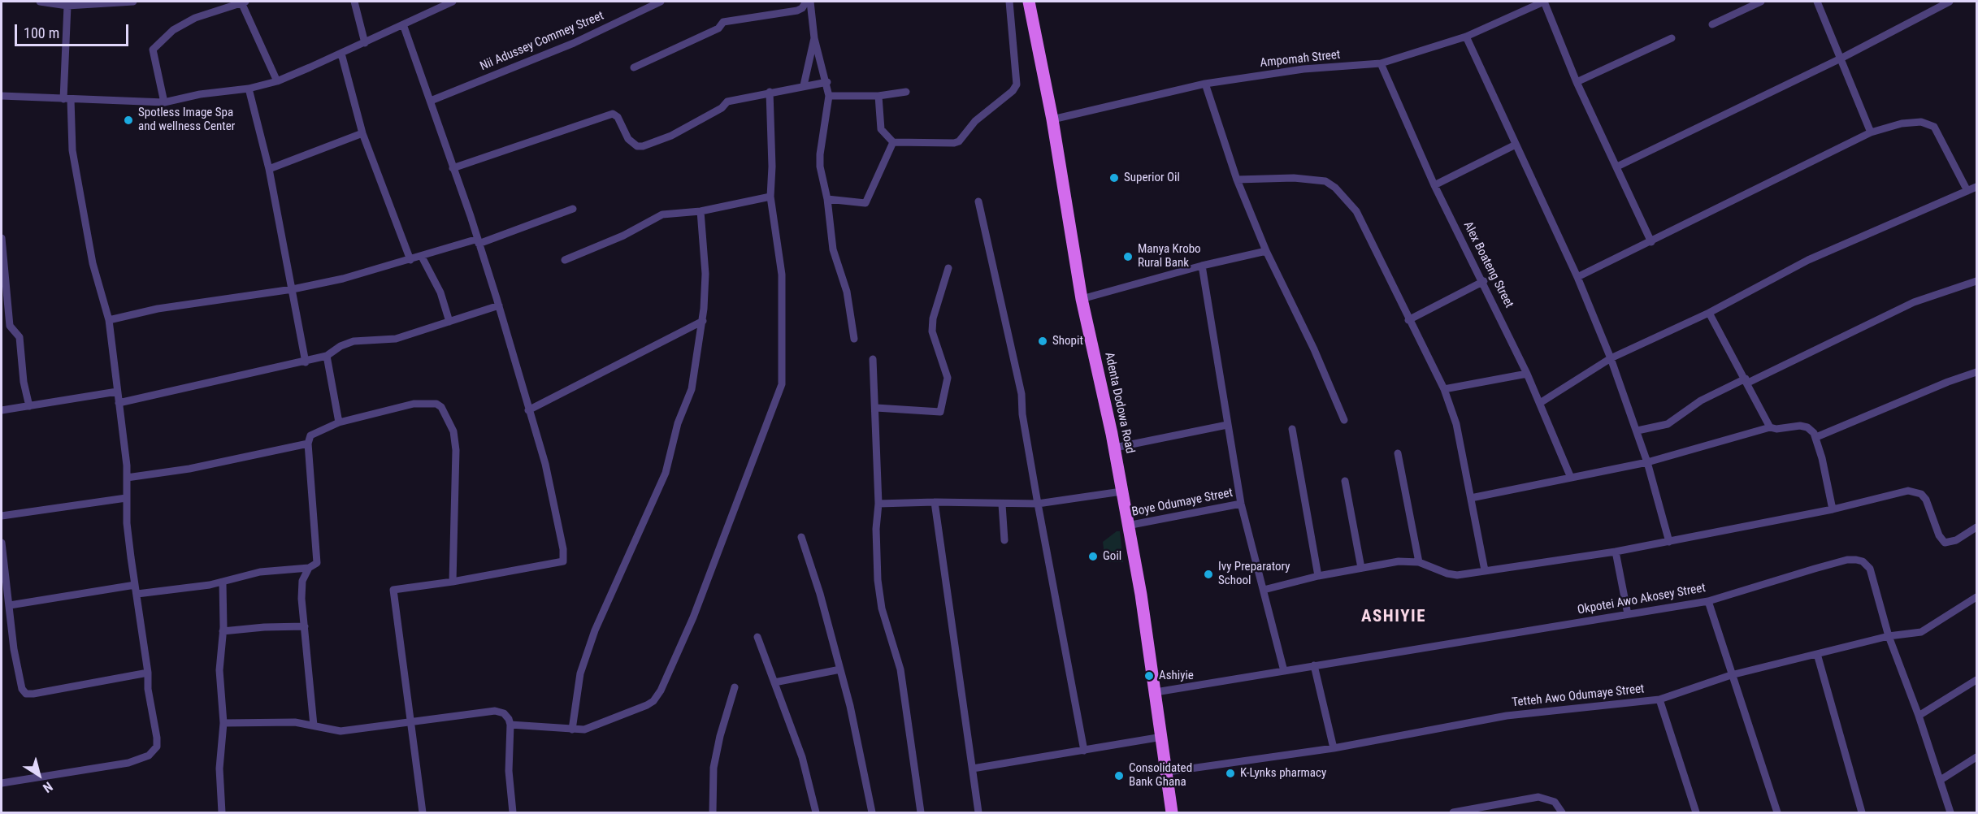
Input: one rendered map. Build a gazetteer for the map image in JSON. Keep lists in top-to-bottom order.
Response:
{
  "streets": {
    "main road": ["Adenta Dodowa Road"],
    "street": [
      "Nii Adussey Commey Street",
      "Ampomah Street",
      "Alex Boateng Street",
      "Boye Odumaye Street",
      "Okpotei Awo Akosey Street",
      "Tetteh Awo Odumaye Street"
    ]
  },
  "crossings": [
    ["Ampomah Street", "Alex Boateng Street"],
    ["Ampomah Street", "Adenta Dodowa Road"],
    ["Adenta Dodowa Road", "Boye Odumaye Street"],
    ["Adenta Dodowa Road", "Okpotei Awo Akosey Street"],
    ["Adenta Dodowa Road", "Tetteh Awo Odumaye Street"],
    ["Okpotei Awo Akosey Street", "Tetteh Awo Odumaye Street"]
  ],
  "districts": ["ASHIYIE"],
  "places": [
    "Spotless Image Spa and wellness Center",
    "Superior Oil",
    "Manya Krobo Rural Bank",
    "Shopit",
    "Goil",
    "Ivy Preparatory School",
    "Ashiyie",
    "K-Lynks pharmacy",
    "Consolidated Bank Ghana"
  ],
  "scale_bar": "100 m",
  "north": "bottom right"
}
